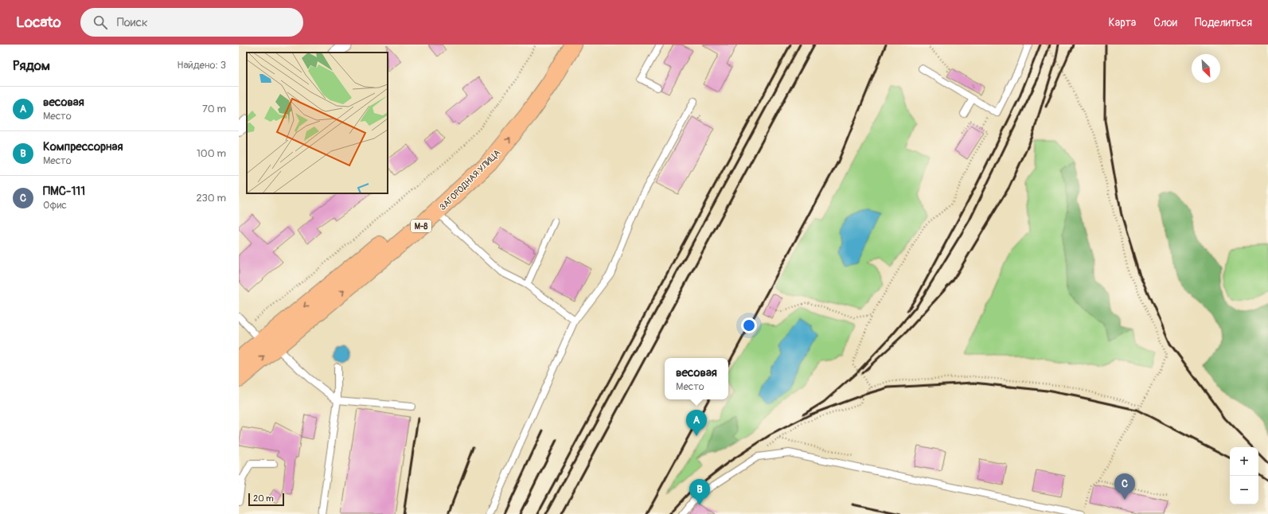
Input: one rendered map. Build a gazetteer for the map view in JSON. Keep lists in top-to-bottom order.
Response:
{
  "streets": {
    "highway": ["ЗАГОРОДНАЯ УЛИЦА", "М-8"]
  },
  "scale_bar": "20 m",
  "north": "bottom right",
  "page": {
    "header": "Locato",
    "search": "Поиск",
    "nav": ["Карта", "Слои", "Поделиться"],
    "heading": ["Рядом", "Найдено: 3"],
    "list": [
      {
        "mark": "A",
        "name": "весовая",
        "note": "Место",
        "value": "70 m"
      },
      {
        "mark": "B",
        "name": "Компрессорная",
        "note": "Место",
        "value": "100 m"
      },
      {
        "mark": "C",
        "name": "ПМС-111",
        "note": "Офис",
        "value": "230 m"
      }
    ],
    "popup": ["весовая", "Место"],
    "pins": ["A", "C", "B"],
    "map_buttons": ["+", "−"],
    "scale": "20 m"
  }
}
